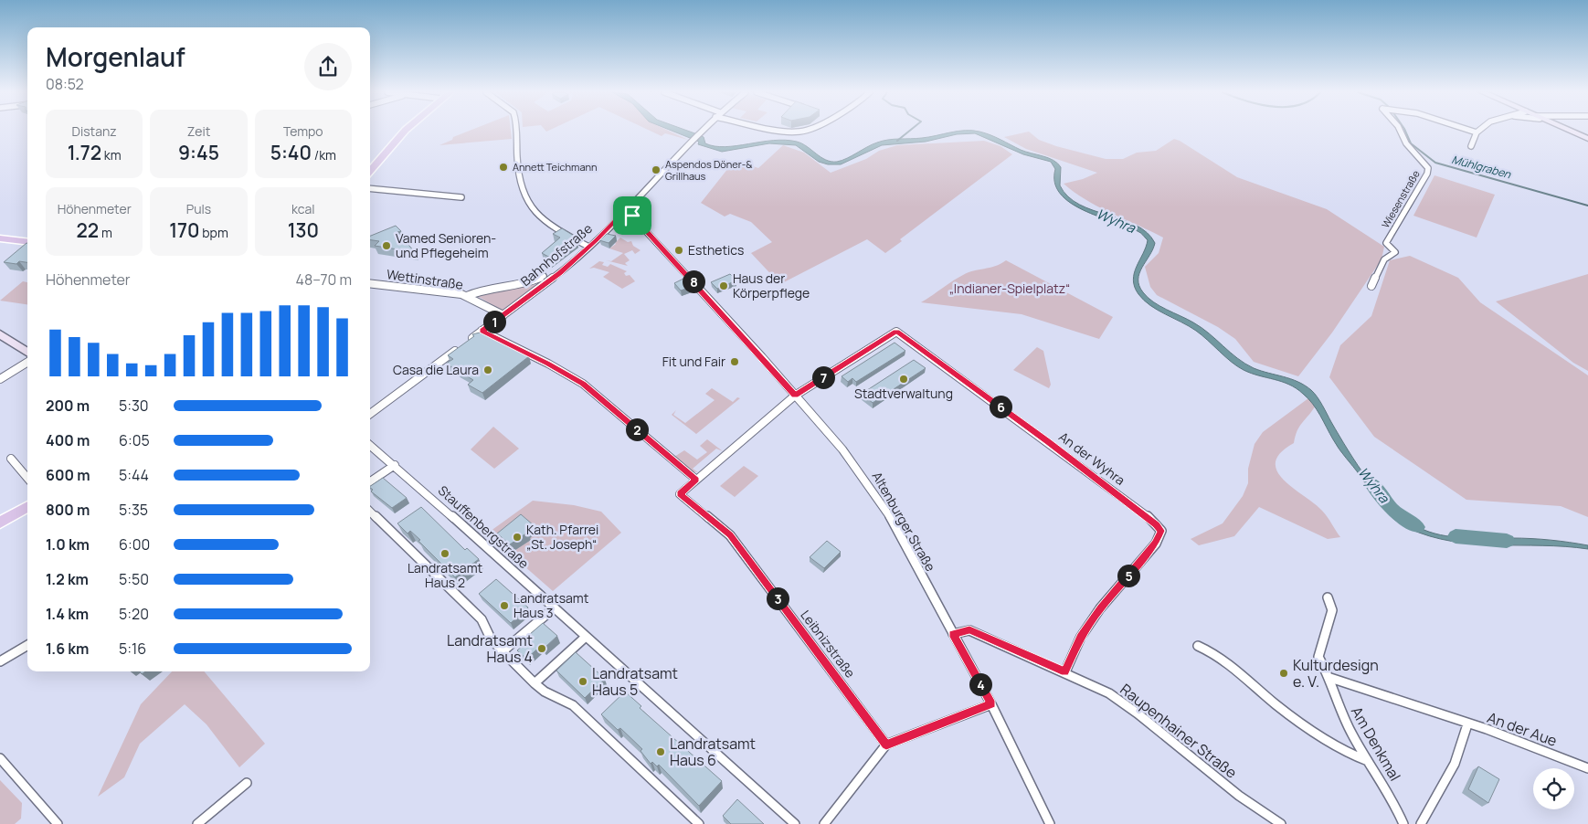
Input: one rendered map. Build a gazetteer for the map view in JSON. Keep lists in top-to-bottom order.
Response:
{
  "streets": {
    "street": [
      "Wiesenstraße",
      "Bahnhofstraße",
      "Wettinstraße",
      "An der Wyhra",
      "Altenburger Straße",
      "Stauffenbergstraße",
      "Leibnizstraße",
      "An der Aue",
      "Raupenhainer Straße",
      "Am Denkmal"
    ]
  },
  "crossings": [
    ["Bahnhofstraße", "Wettinstraße"],
    ["Bahnhofstraße", "Altenburger Straße"],
    ["An der Wyhra", "Altenburger Straße"],
    ["An der Wyhra", "Leibnizstraße"],
    ["An der Wyhra", "Raupenhainer Straße"],
    ["Altenburger Straße", "Leibnizstraße"],
    ["Altenburger Straße", "Raupenhainer Straße"],
    ["An der Aue", "Am Denkmal"]
  ],
  "water": ["Mühlgraben", "Wyhra"],
  "parks": ["„Indianer-Spielplatz“"],
  "places": [
    "Annett Teichmann",
    "Aspendos Döner-& Grillhaus",
    "Vamed Senioren- und Pflegeheim",
    "Esthetics",
    "Haus der Körperpflege",
    "Fit und Fair",
    "Casa die Laura",
    "Stadtverwaltung",
    "Kath. Pfarrei „St. Joseph“",
    "Landratsamt Haus 2",
    "Landratsamt Haus 3",
    "Landratsamt Haus 4",
    "Kulturdesign e. V.",
    "Landratsamt Haus 5",
    "Landratsamt Haus 6"
  ],
  "page": {
    "heading": ["Morgenlauf", "08:52"],
    "stats": [
      ["Distanz", "1.72 km"],
      ["Zeit", "9:45"],
      ["Tempo", "5:40 /km"],
      ["Höhenmeter", "22 m"],
      ["Puls", "170 bpm"],
      ["kcal", "130"]
    ],
    "chart": ["Höhenmeter", "48–70 m"],
    "pins": [
      "8",
      "1",
      "7",
      "6",
      "2",
      "5",
      "3",
      "4"
    ],
    "list": [
      {
        "name": "200 m",
        "note": "5:30"
      },
      {
        "name": "400 m",
        "note": "6:05"
      },
      {
        "name": "600 m",
        "note": "5:44"
      },
      {
        "name": "800 m",
        "note": "5:35"
      },
      {
        "name": "1.0 km",
        "note": "6:00"
      },
      {
        "name": "1.2 km",
        "note": "5:50"
      },
      {
        "name": "1.4 km",
        "note": "5:20"
      },
      {
        "name": "1.6 km",
        "note": "5:16"
      }
    ]
  }
}
